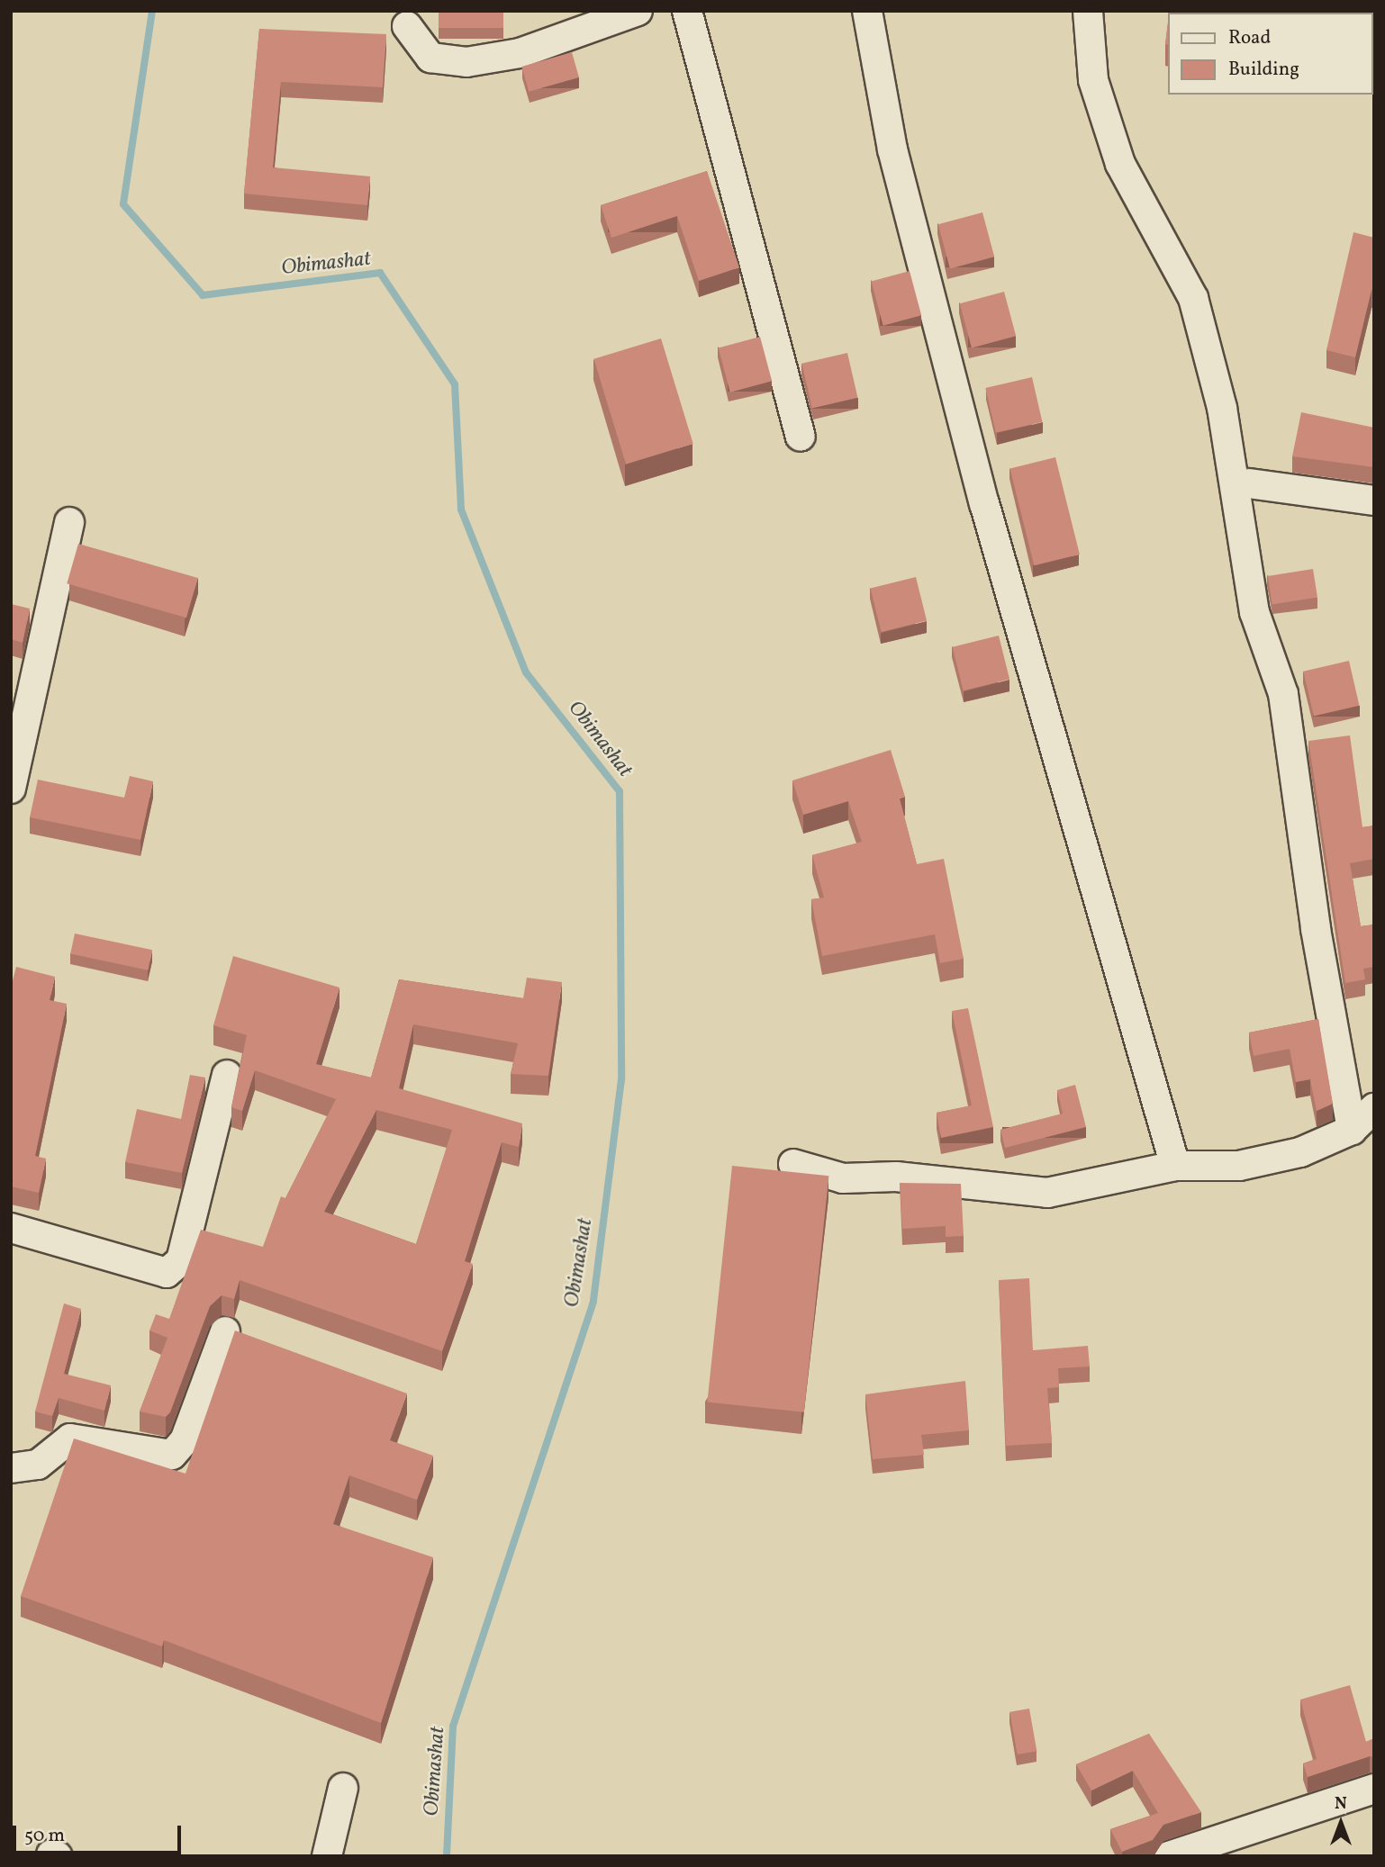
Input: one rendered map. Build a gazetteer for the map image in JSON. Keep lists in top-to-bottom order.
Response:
{
  "water": ["Obimashat"],
  "legend": ["Road", "Building"],
  "scale_bar": "50 m",
  "north": "top"
}
